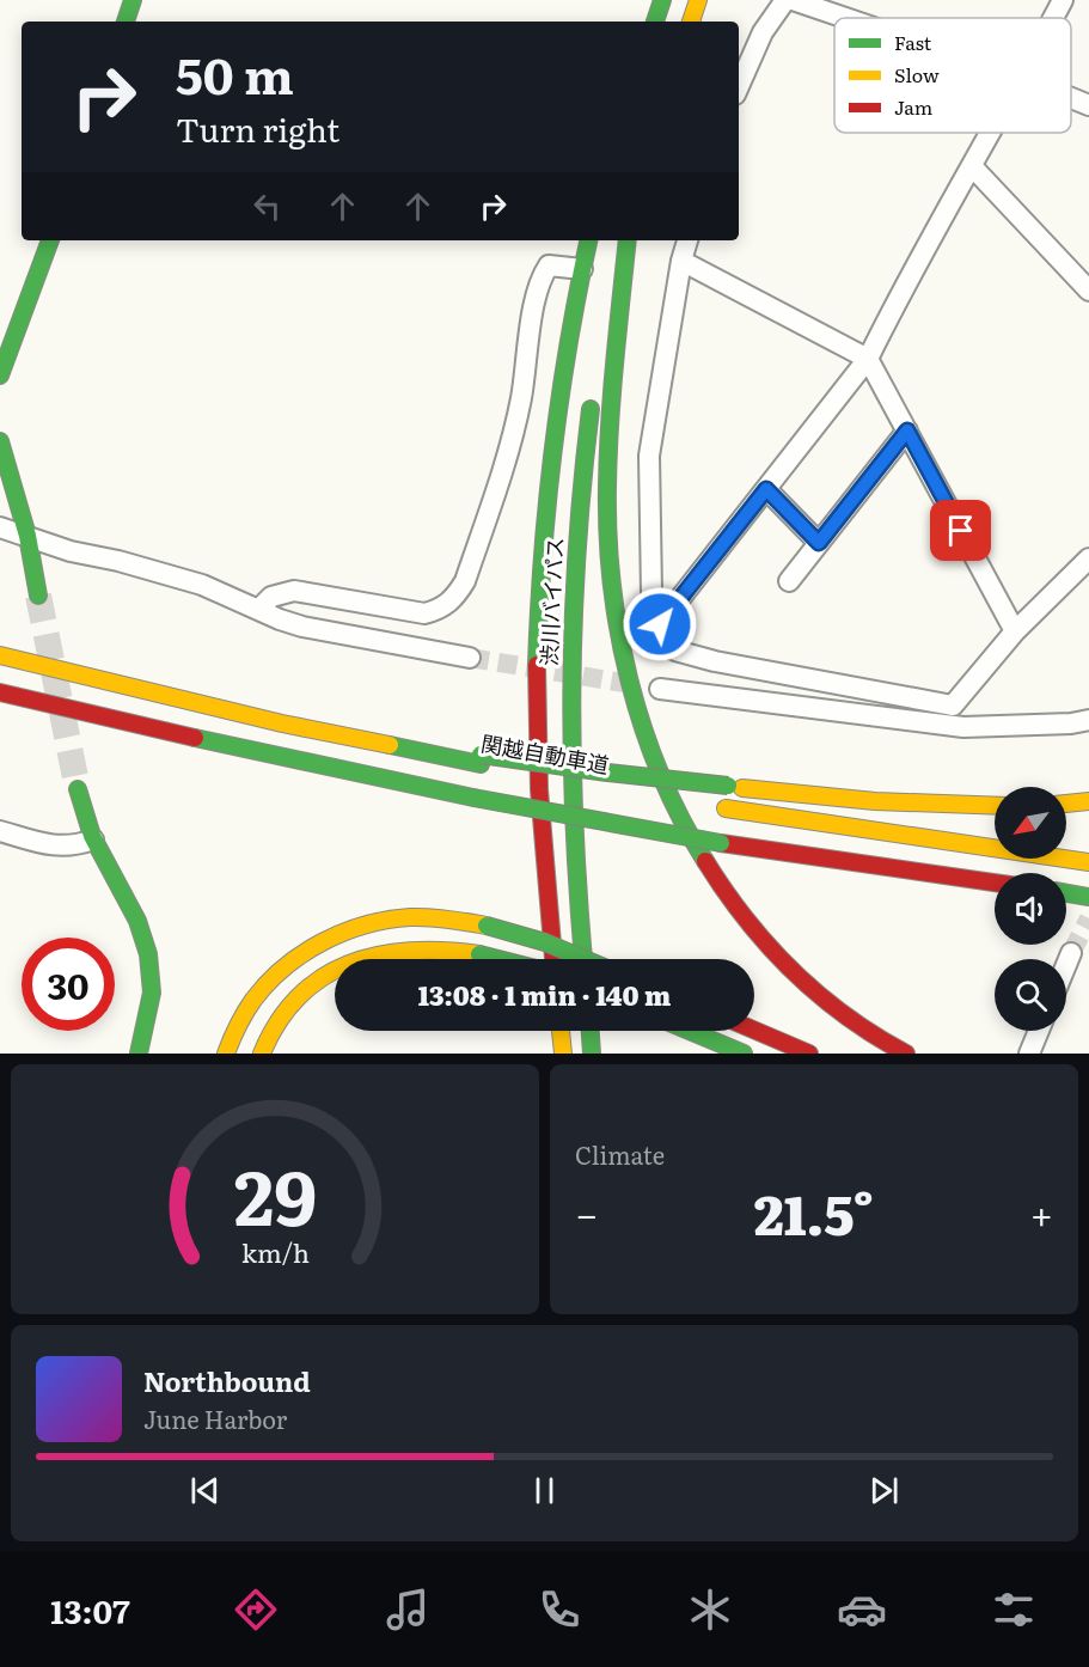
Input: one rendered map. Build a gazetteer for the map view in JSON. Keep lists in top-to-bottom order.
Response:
{
  "streets": {
    "main road": ["渋川バイパス", "関越自動車道"]
  },
  "legend": ["Fast", "Slow", "Jam"],
  "north": "bottom left",
  "page": {
    "turn": ["50 m", "Turn right"],
    "limit": "30",
    "trip": "13:08 · 1 min · 140 m",
    "tile": "Climate",
    "heat": ["−", "21.5°", "+"],
    "song": ["Northbound", "June Harbor"],
    "tabs": "13:07",
    "gauge": ["29", "km/h"]
  }
}
